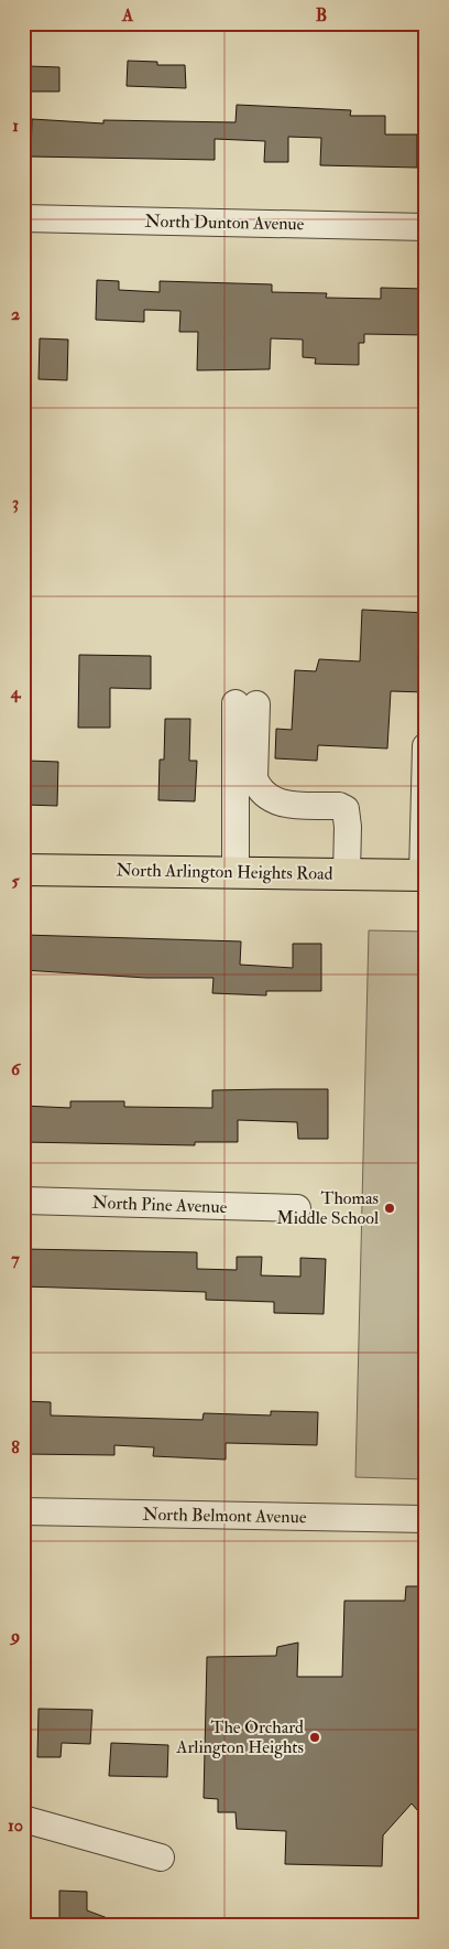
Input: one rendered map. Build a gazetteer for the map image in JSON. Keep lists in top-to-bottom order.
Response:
{
  "streets": {
    "main road": ["North Arlington Heights Road"],
    "street": ["North Dunton Avenue", "North Pine Avenue", "North Belmont Avenue"]
  },
  "places": ["Thomas Middle School", "The Orchard Arlington Heights"],
  "grid": {
    "columns": ["A", "B"],
    "rows": [
      "1",
      "2",
      "3",
      "4",
      "5",
      "6",
      "7",
      "8",
      "9",
      "10"
    ]
  }
}
